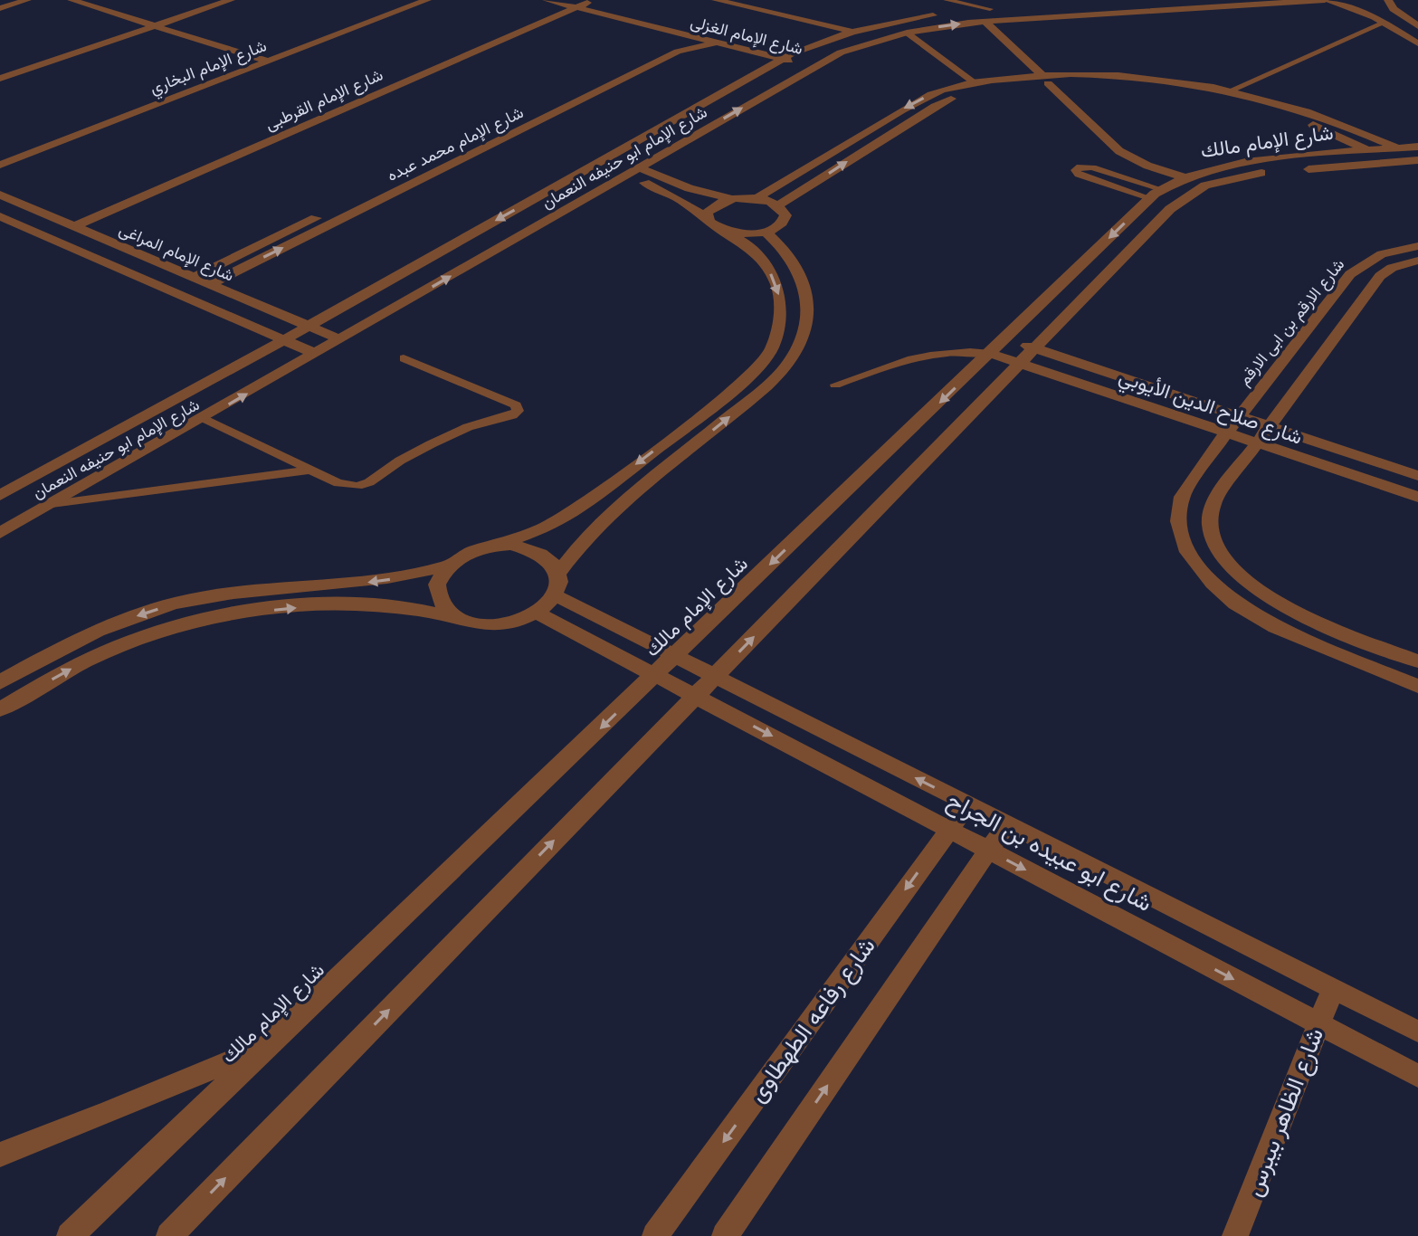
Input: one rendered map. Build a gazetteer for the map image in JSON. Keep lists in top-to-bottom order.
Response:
{
  "streets": {
    "street": [
      "شارع الإمام الغزلى",
      "شارع الإمام البخاري",
      "شارع الإمام القرطبى",
      "شارع الإمام مالك",
      "شارع الإمام محمد عبده",
      "شارع الإمام ابو حنيفه النعمان",
      "شارع الإمام المراغى",
      "شارع الارقم بن ابى الارقم",
      "شارع صلاح الدين الأيوبي",
      "شارع ابو عبيده بن الجراح",
      "شارع رفاعه الطهطاوى",
      "شارع الظاهر بيبرس"
    ]
  },
  "crossings": [
    ["شارع الإمام الغزلى", "شارع الإمام القرطبى"],
    ["شارع الإمام الغزلى", "شارع الإمام محمد عبده"],
    ["شارع الإمام الغزلى", "شارع الإمام ابو حنيفه النعمان"],
    ["شارع الإمام القرطبى", "شارع الإمام المراغى"],
    ["شارع الإمام مالك", "شارع صلاح الدين الأيوبي"],
    ["شارع الإمام مالك", "شارع ابو عبيده بن الجراح"],
    ["شارع الإمام محمد عبده", "شارع الإمام المراغى"],
    ["شارع الإمام ابو حنيفه النعمان", "شارع الإمام المراغى"],
    ["شارع الارقم بن ابى الارقم", "شارع صلاح الدين الأيوبي"],
    ["شارع ابو عبيده بن الجراح", "شارع رفاعه الطهطاوى"],
    ["شارع ابو عبيده بن الجراح", "شارع الظاهر بيبرس"]
  ]
}
